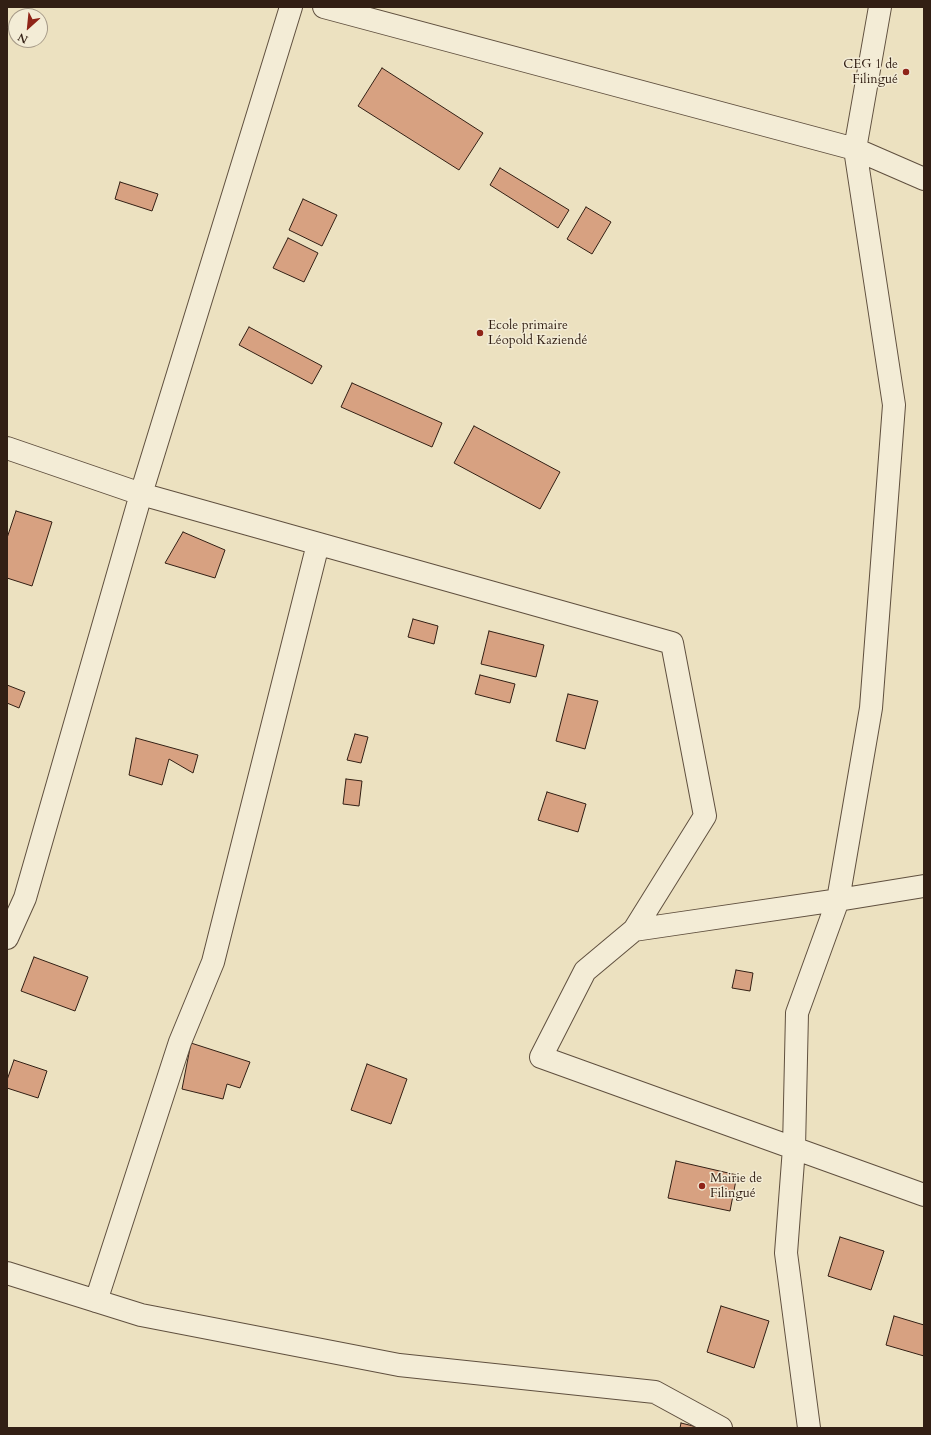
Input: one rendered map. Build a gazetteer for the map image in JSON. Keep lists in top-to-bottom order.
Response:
{
  "places": ["CEG 1 de Filingué", "Ecole primaire Léopold Kaziendé", "Mairie de Filingué"],
  "north": "bottom left"
}
